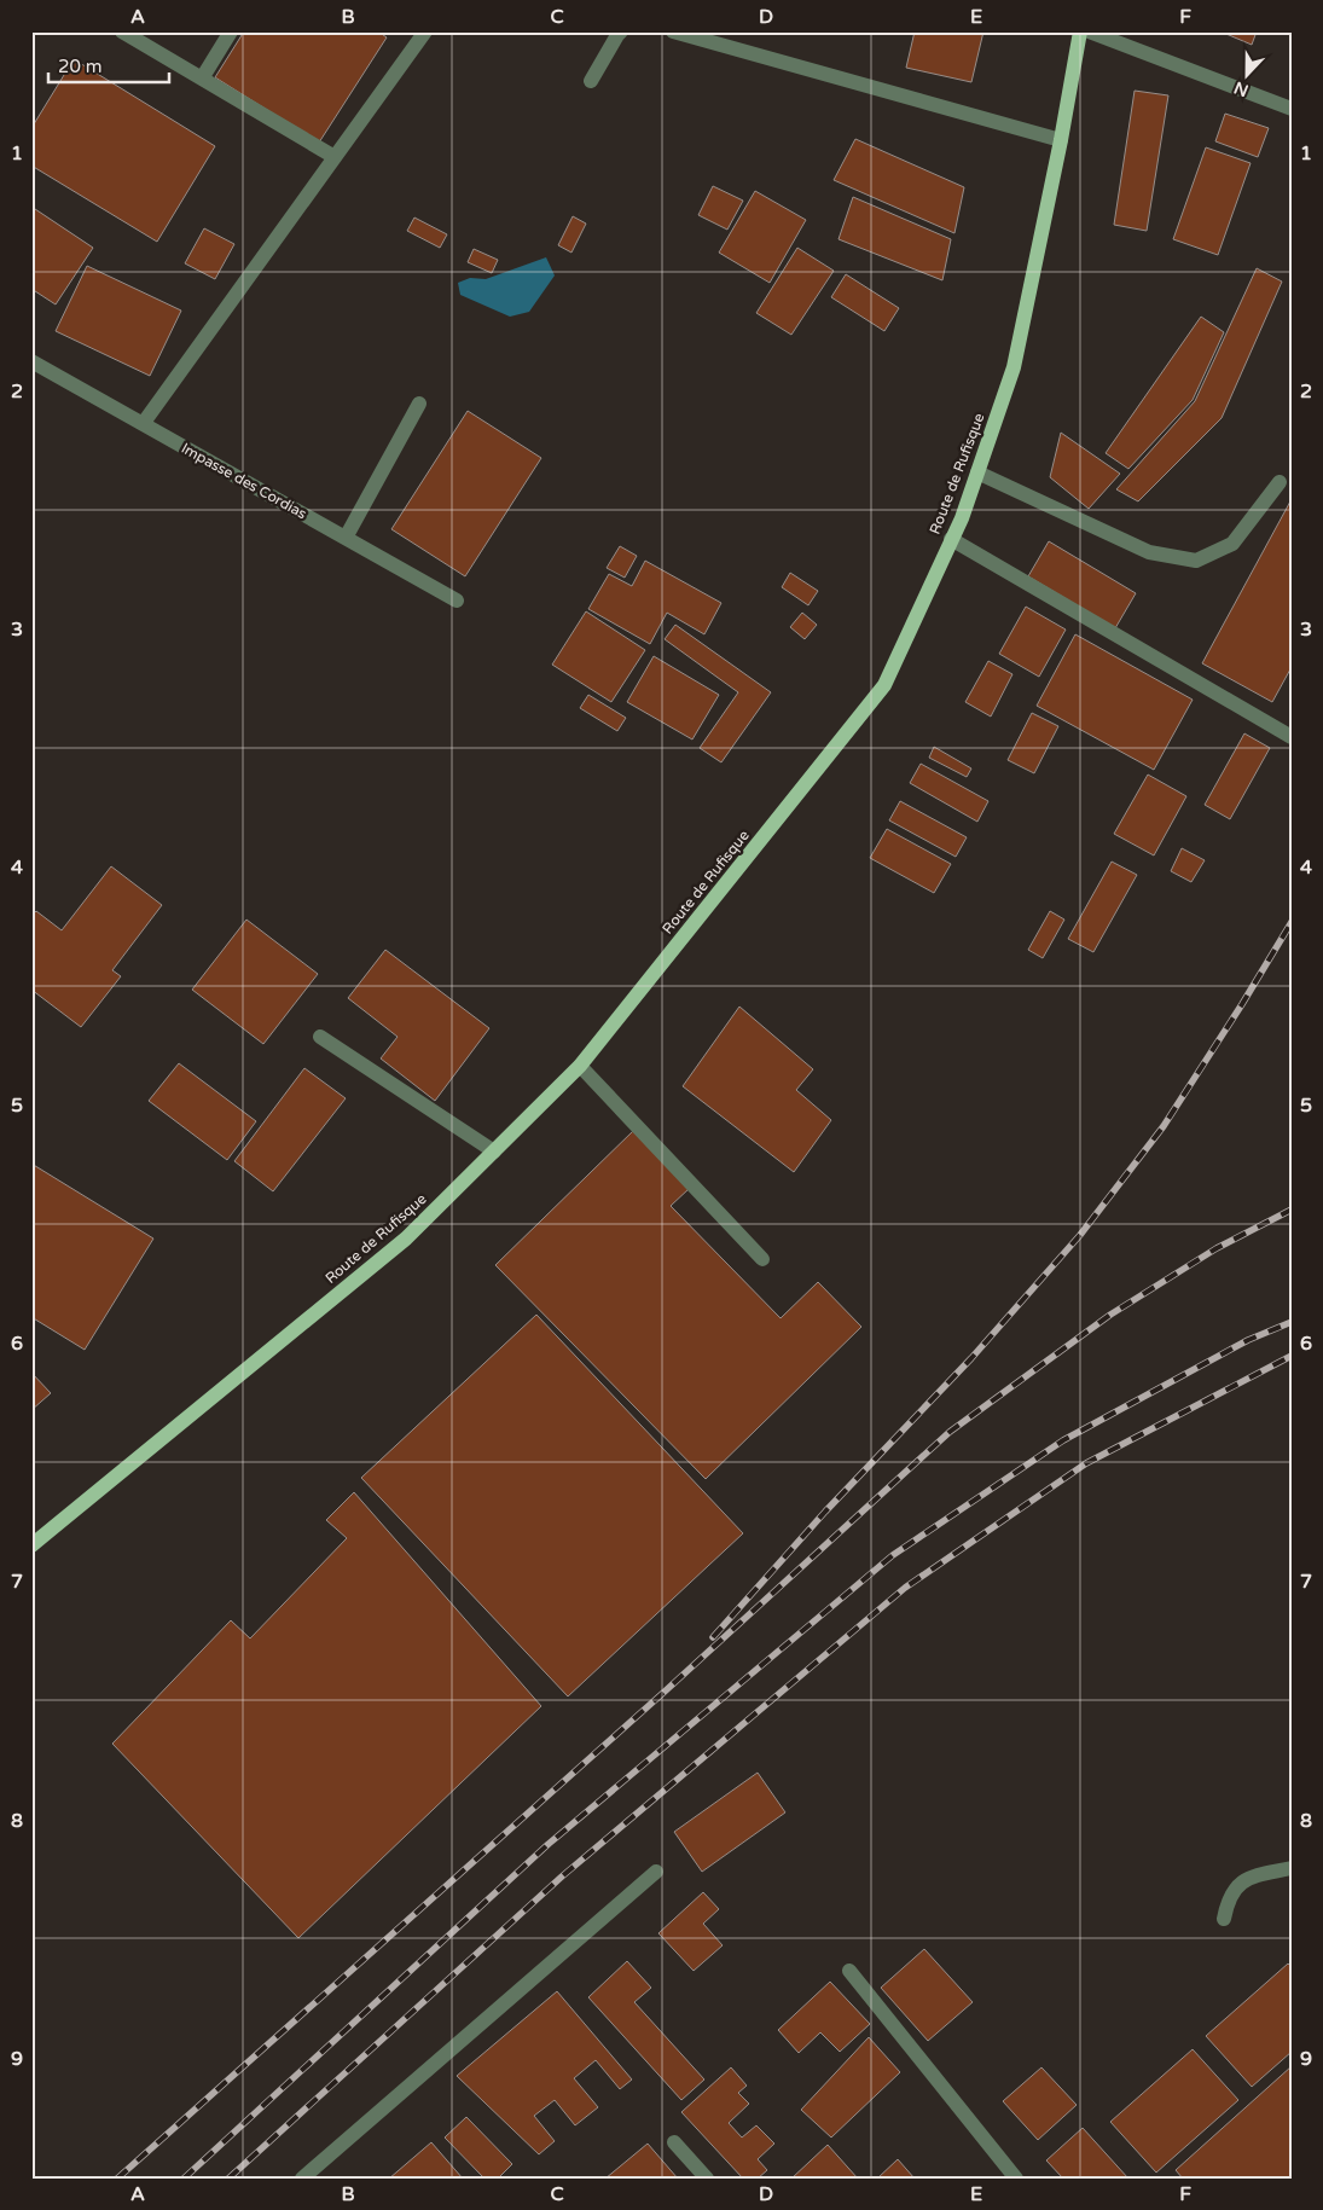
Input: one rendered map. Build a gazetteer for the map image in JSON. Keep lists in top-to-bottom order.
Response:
{
  "streets": {
    "main road": ["Route de Rufisque"],
    "street": ["Impasse des Cordias"]
  },
  "scale_bar": "20 m",
  "north": "bottom",
  "grid": {
    "columns": [
      "A",
      "B",
      "C",
      "D",
      "E",
      "F"
    ],
    "rows": [
      "1",
      "2",
      "3",
      "4",
      "5",
      "6",
      "7",
      "8",
      "9"
    ]
  }
}
